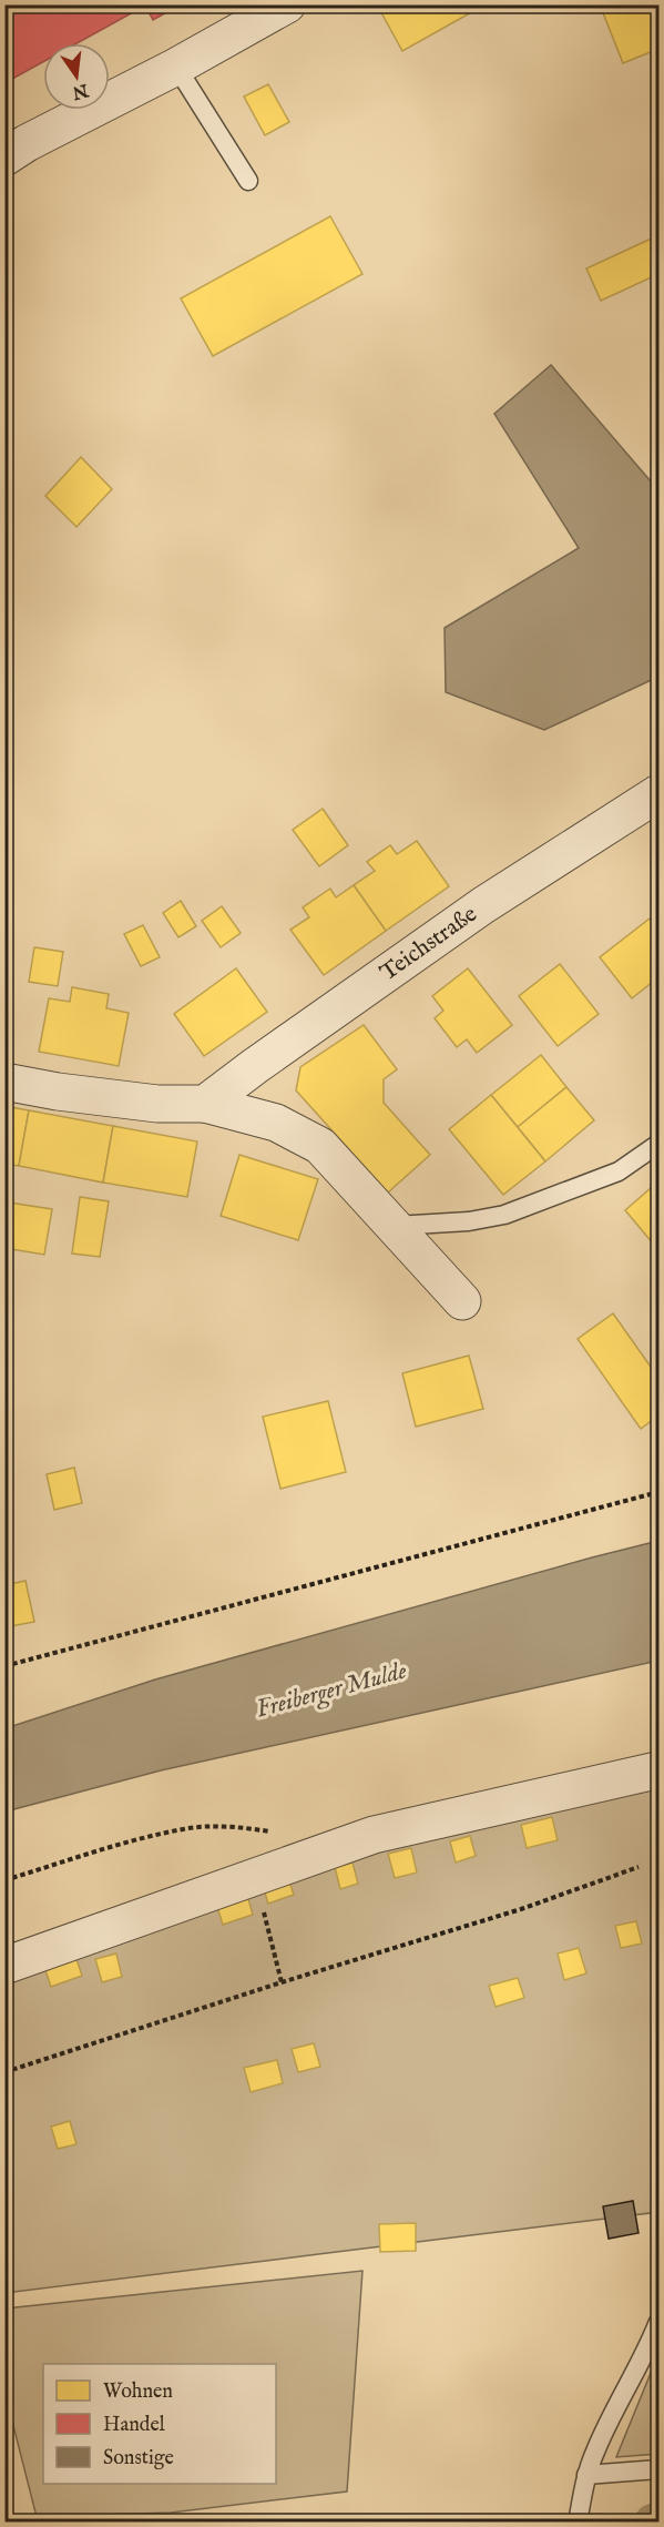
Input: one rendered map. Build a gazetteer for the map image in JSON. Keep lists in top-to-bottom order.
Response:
{
  "streets": {
    "street": ["Teichstraße"]
  },
  "water": ["Freiberger Mulde"],
  "legend": ["Wohnen", "Handel", "Sonstige"],
  "north": "bottom"
}
